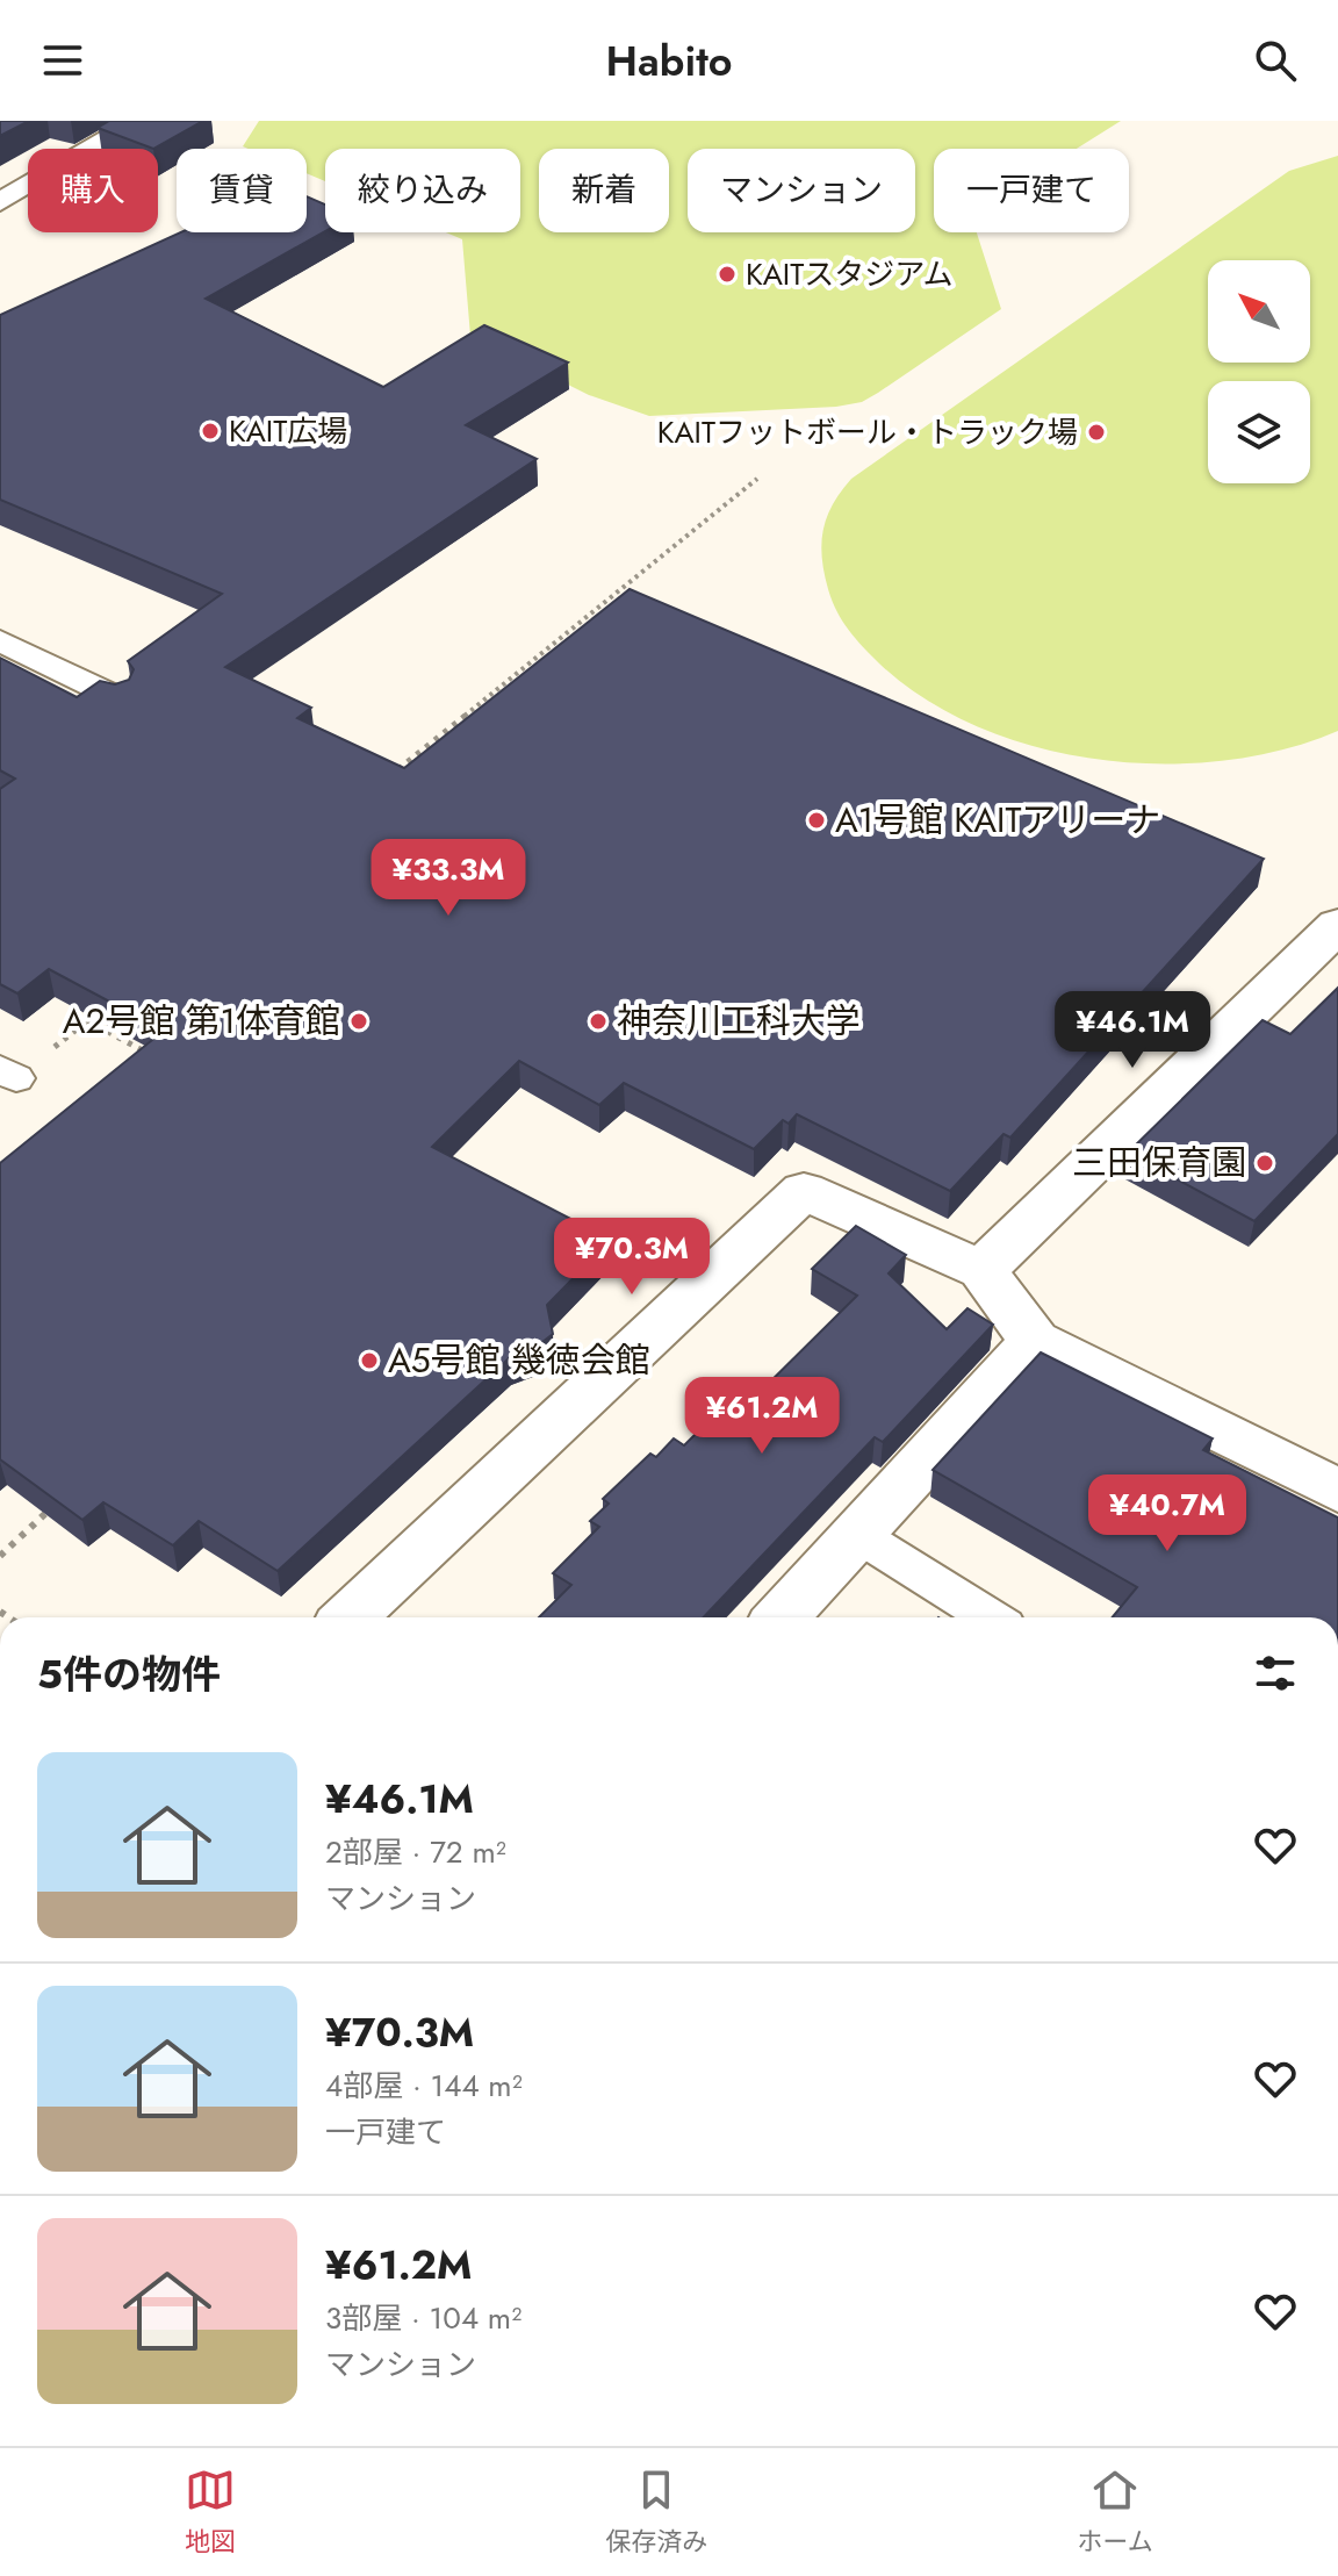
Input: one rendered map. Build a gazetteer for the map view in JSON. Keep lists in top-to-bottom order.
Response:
{
  "places": [
    "KAITスタジアム",
    "KAIT広場",
    "KAITフットボール・トラック場",
    "A1号館 KAITアリーナ",
    "A2号館 第1体育館",
    "神奈川工科大学",
    "三田保育園",
    "A5号館 幾徳会館"
  ],
  "north": "top left",
  "page": {
    "header": "Habito",
    "chip": [
      "購入",
      "賃貸",
      "絞り込み",
      "新着",
      "マンション",
      "一戸建て"
    ],
    "price": [
      "¥33.3M",
      "¥46.1M",
      "¥70.3M",
      "¥61.2M",
      "¥40.7M"
    ],
    "heading": "5件の物件",
    "list": [
      {
        "name": "¥46.1M",
        "note": "2部屋 · 72 m² · マンション"
      },
      {
        "name": "¥70.3M",
        "note": "4部屋 · 144 m² · 一戸建て"
      },
      {
        "name": "¥61.2M",
        "note": "3部屋 · 104 m² · マンション"
      }
    ],
    "tabs": ["地図", "保存済み", "ホーム"]
  }
}
